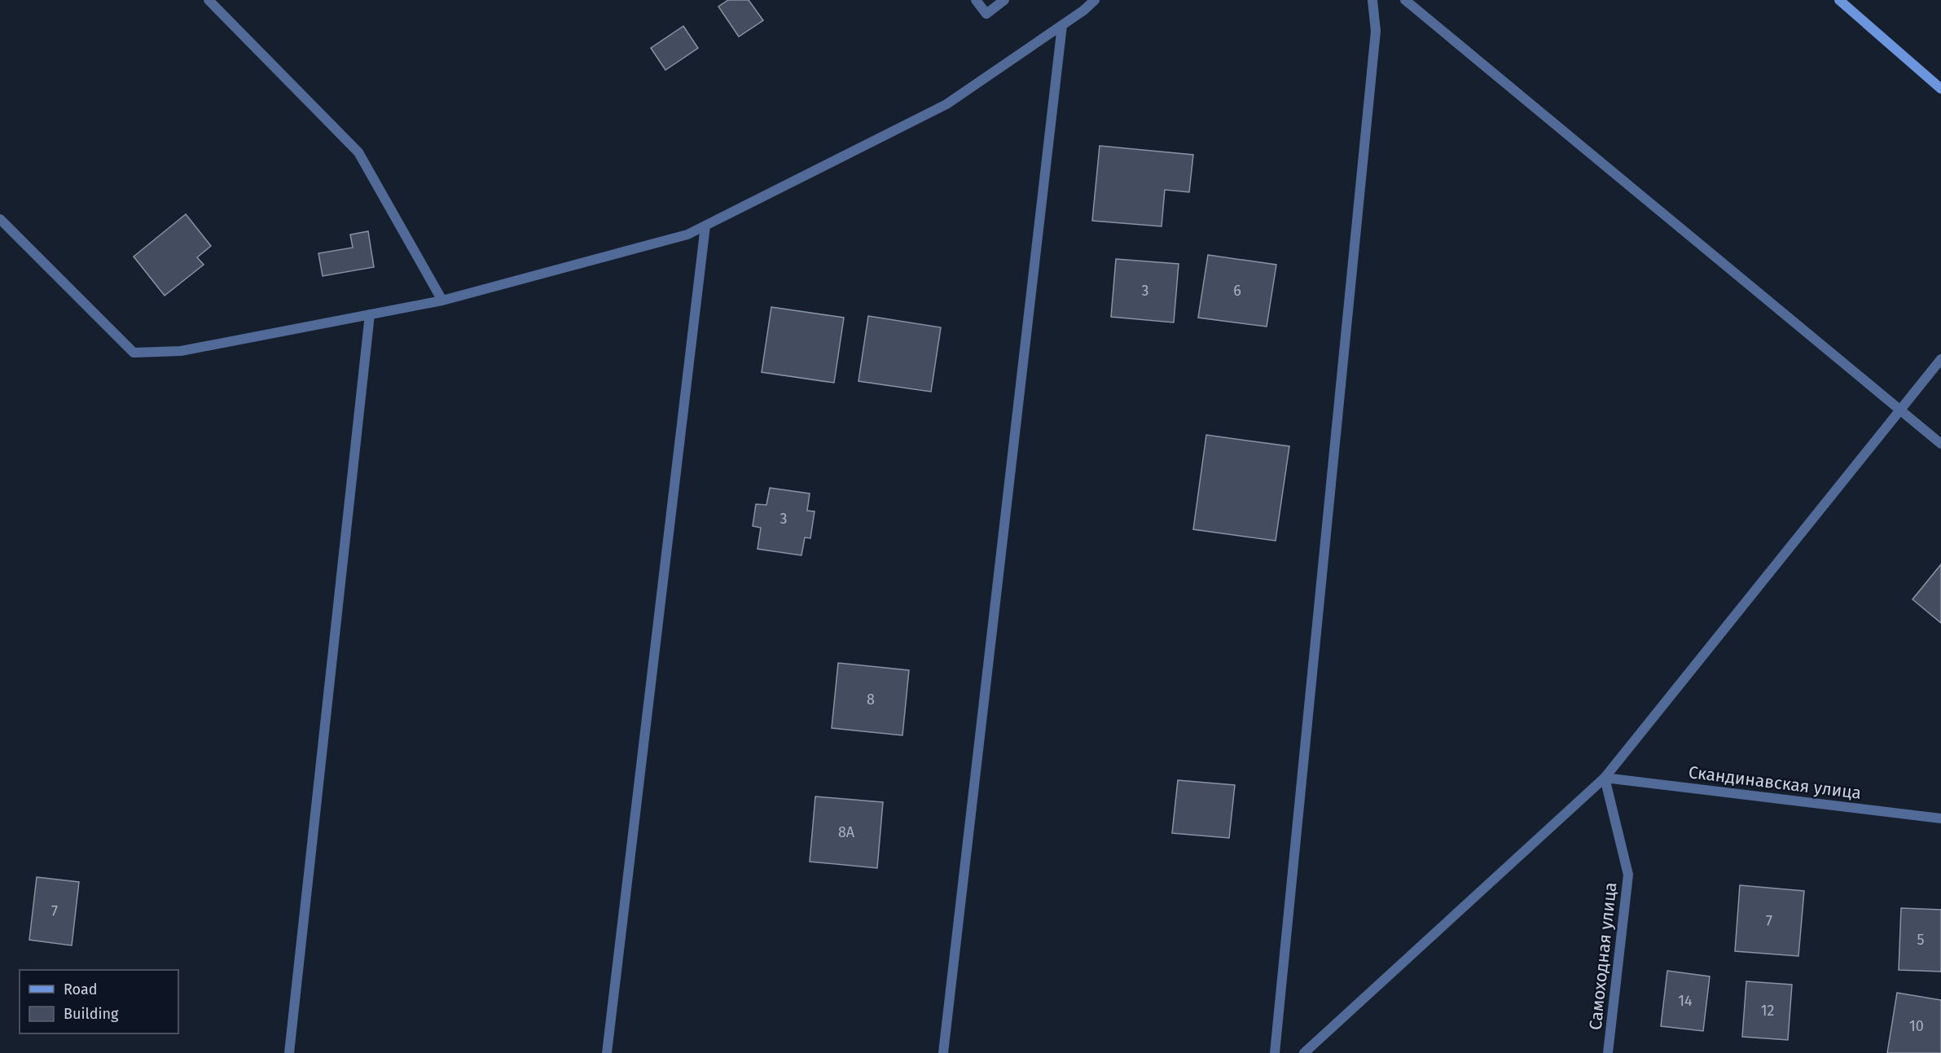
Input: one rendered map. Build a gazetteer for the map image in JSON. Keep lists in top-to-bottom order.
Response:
{
  "streets": {
    "street": ["Скандинавская улица", "Самоходная улица"]
  },
  "crossings": [
    ["Скандинавская улица", "Самоходная улица"]
  ],
  "house_numbers": [
    "3",
    "6",
    "3",
    "8",
    "8А",
    "7",
    "7",
    "5",
    "14",
    "12",
    "10"
  ],
  "legend": ["Road", "Building"]
}
